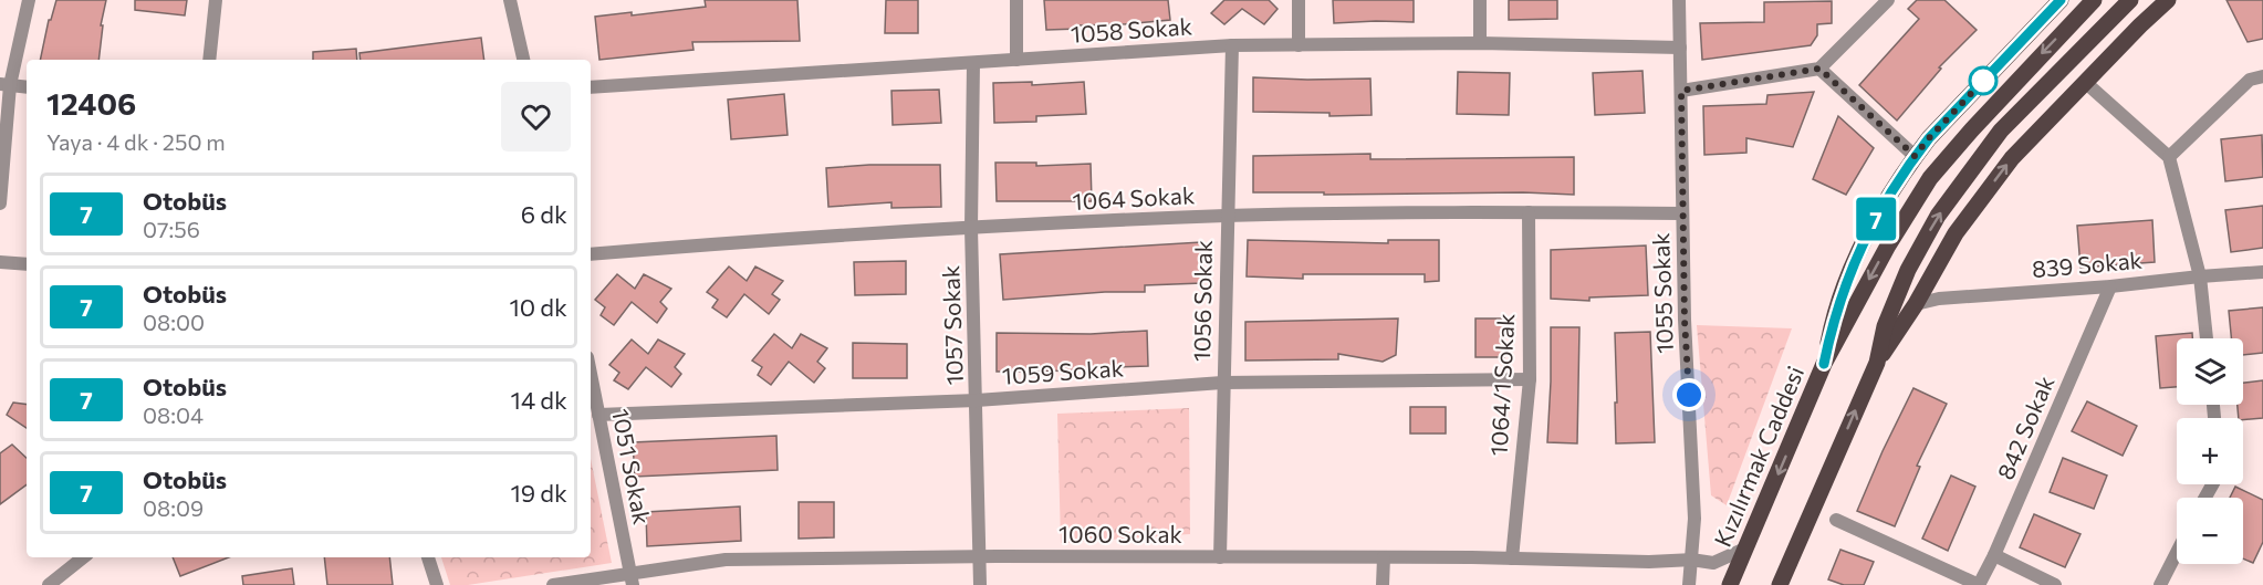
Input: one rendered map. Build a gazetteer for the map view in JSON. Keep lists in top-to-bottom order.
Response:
{
  "streets": {
    "main road": ["Kızılırmak Caddesi"],
    "street": [
      "1058 Sokak",
      "1064 Sokak",
      "839 Sokak",
      "1055 Sokak",
      "1056 Sokak",
      "1057 Sokak",
      "1059 Sokak",
      "1064/1 Sokak",
      "842 Sokak",
      "1051 Sokak",
      "1060 Sokak"
    ]
  },
  "crossings": [
    ["1058 Sokak", "1055 Sokak"],
    ["1058 Sokak", "1056 Sokak"],
    ["1058 Sokak", "1057 Sokak"],
    ["1064 Sokak", "1055 Sokak"],
    ["1064 Sokak", "1056 Sokak"],
    ["1064 Sokak", "1057 Sokak"],
    ["1064 Sokak", "1064/1 Sokak"],
    ["839 Sokak", "842 Sokak"],
    ["1055 Sokak", "1060 Sokak"],
    ["1056 Sokak", "1059 Sokak"],
    ["1056 Sokak", "1060 Sokak"],
    ["1057 Sokak", "1059 Sokak"],
    ["1057 Sokak", "1060 Sokak"],
    ["1059 Sokak", "1064/1 Sokak"],
    ["1059 Sokak", "1051 Sokak"],
    ["1064/1 Sokak", "1060 Sokak"],
    ["Kızılırmak Caddesi", "1060 Sokak"],
    ["1051 Sokak", "1060 Sokak"]
  ],
  "lines": ["bus line 7"],
  "page": {
    "on_map": "7",
    "heading": ["12406", "Yaya · 4 dk · 250 m"],
    "list": [
      {
        "mark": "7",
        "name": "Otobüs",
        "note": "07:56",
        "value": "6 dk"
      },
      {
        "mark": "7",
        "name": "Otobüs",
        "note": "08:00",
        "value": "10 dk"
      },
      {
        "mark": "7",
        "name": "Otobüs",
        "note": "08:04",
        "value": "14 dk"
      },
      {
        "mark": "7",
        "name": "Otobüs",
        "note": "08:09",
        "value": "19 dk"
      }
    ],
    "map_buttons": ["+", "−"]
  }
}
